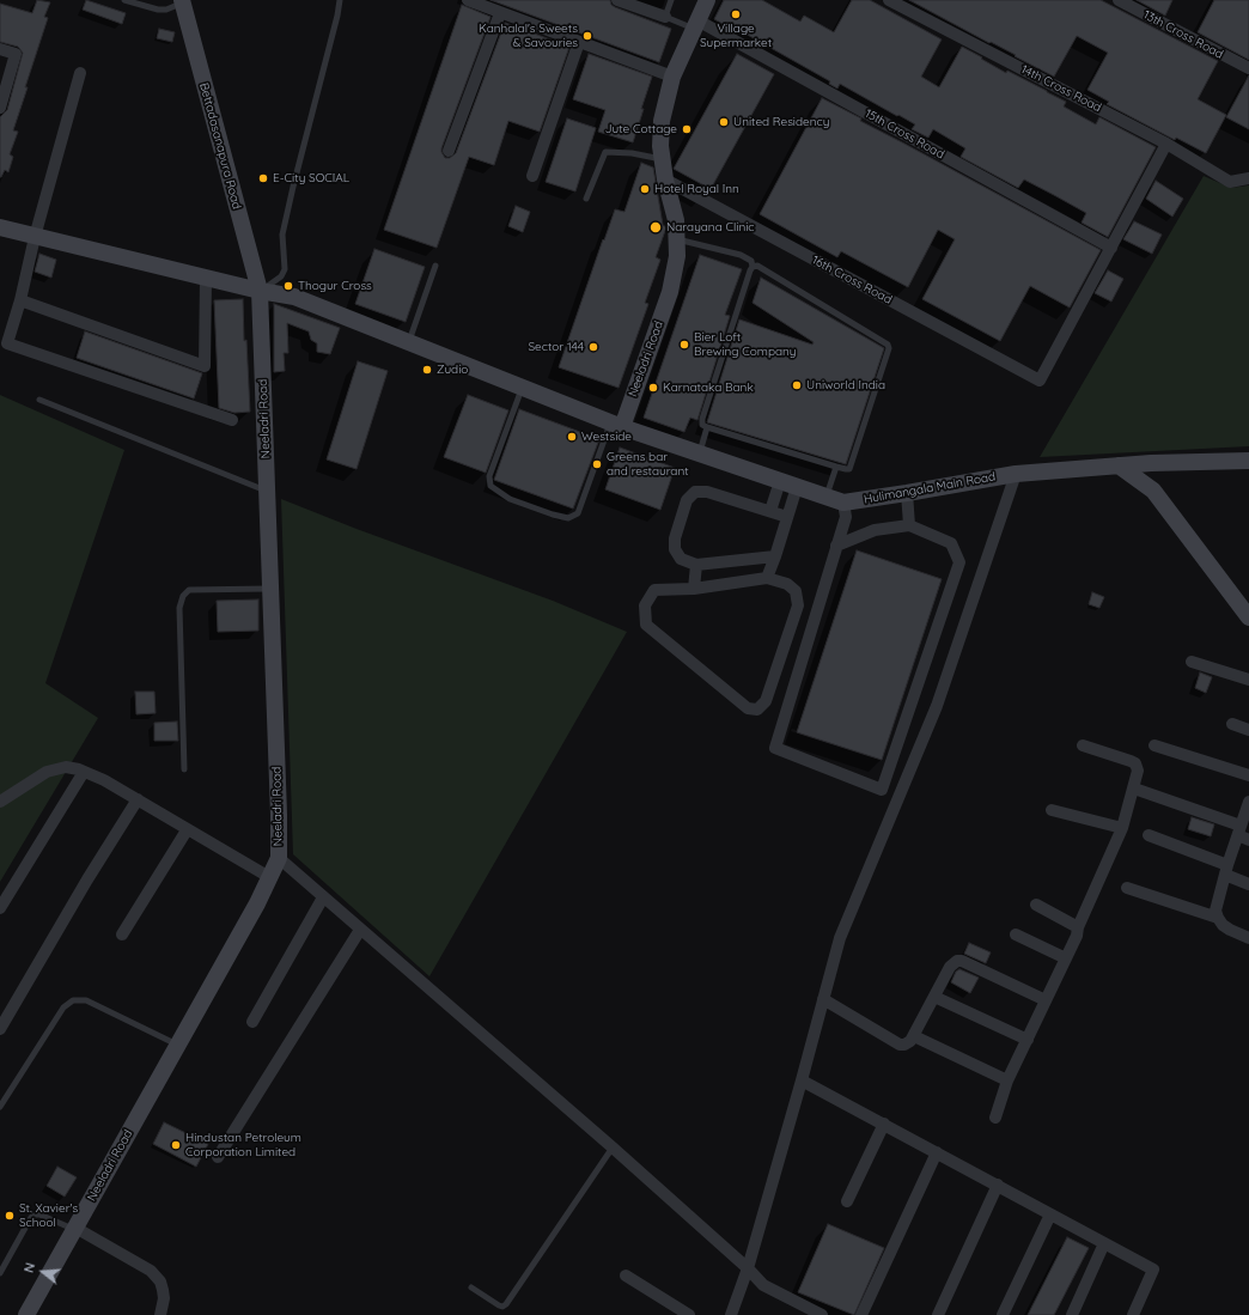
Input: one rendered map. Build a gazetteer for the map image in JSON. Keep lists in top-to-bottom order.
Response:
{
  "streets": {
    "main road": ["Bettadasanapura Road", "Neeladri Road", "Hulimangala Main Road"],
    "street": [
      "13th Cross Road",
      "14th Cross Road",
      "15th Cross Road",
      "16th Cross Road"
    ]
  },
  "crossings": [
    ["15th Cross Road", "16th Cross Road"],
    ["15th Cross Road", "Neeladri Road"],
    ["Bettadasanapura Road", "Neeladri Road"],
    ["16th Cross Road", "Neeladri Road"],
    ["Neeladri Road", "Hulimangala Main Road"]
  ],
  "places": [
    "Village Supermarket",
    "Kanhalal's Sweets & Savouries",
    "United Residency",
    "Jute Cottage",
    "E-City SOCIAL",
    "Hotel Royal Inn",
    "Narayana Clinic",
    "Thogur Cross",
    "Bier Loft Brewing Company",
    "Sector 144",
    "Zudio",
    "Uniworld India",
    "Karnataka Bank",
    "Westside",
    "Greens bar and restaurant",
    "Hindustan Petroleum Corporation Limited",
    "St. Xavier's School"
  ],
  "north": "left"
}
